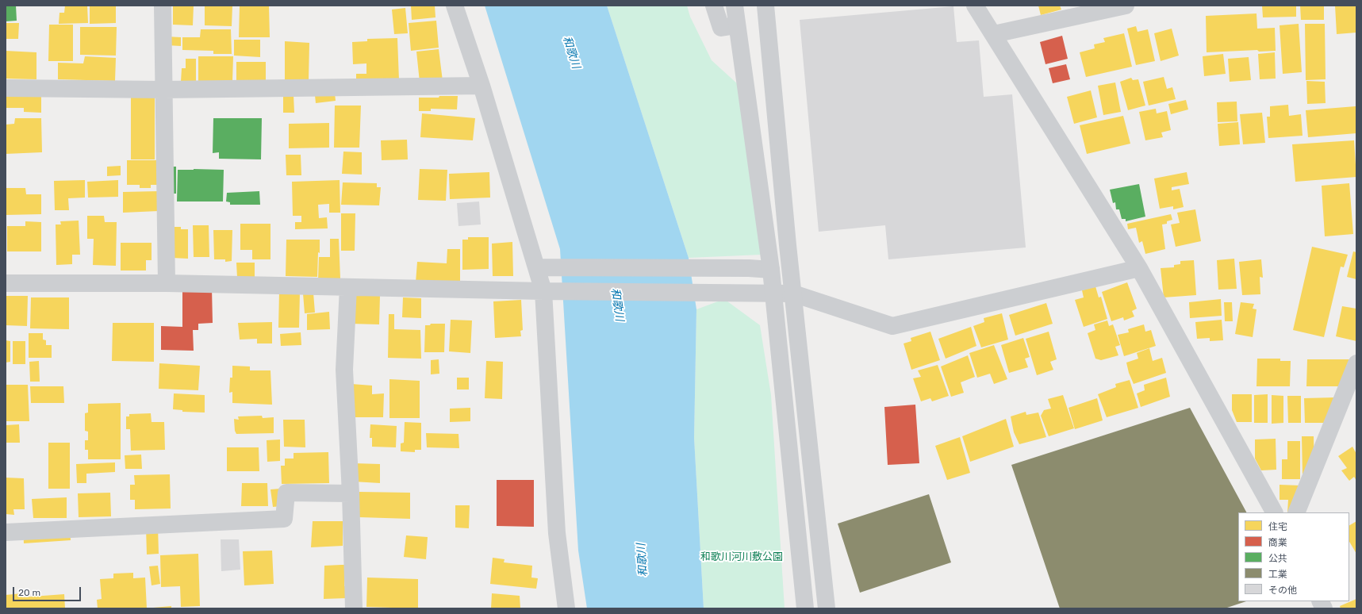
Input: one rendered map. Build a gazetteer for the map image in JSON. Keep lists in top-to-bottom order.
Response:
{
  "water": ["和歌川"],
  "parks": ["和歌川河川敷公園"],
  "legend": [
    "住宅",
    "商業",
    "公共",
    "工業",
    "その他"
  ],
  "scale_bar": "20 m"
}
